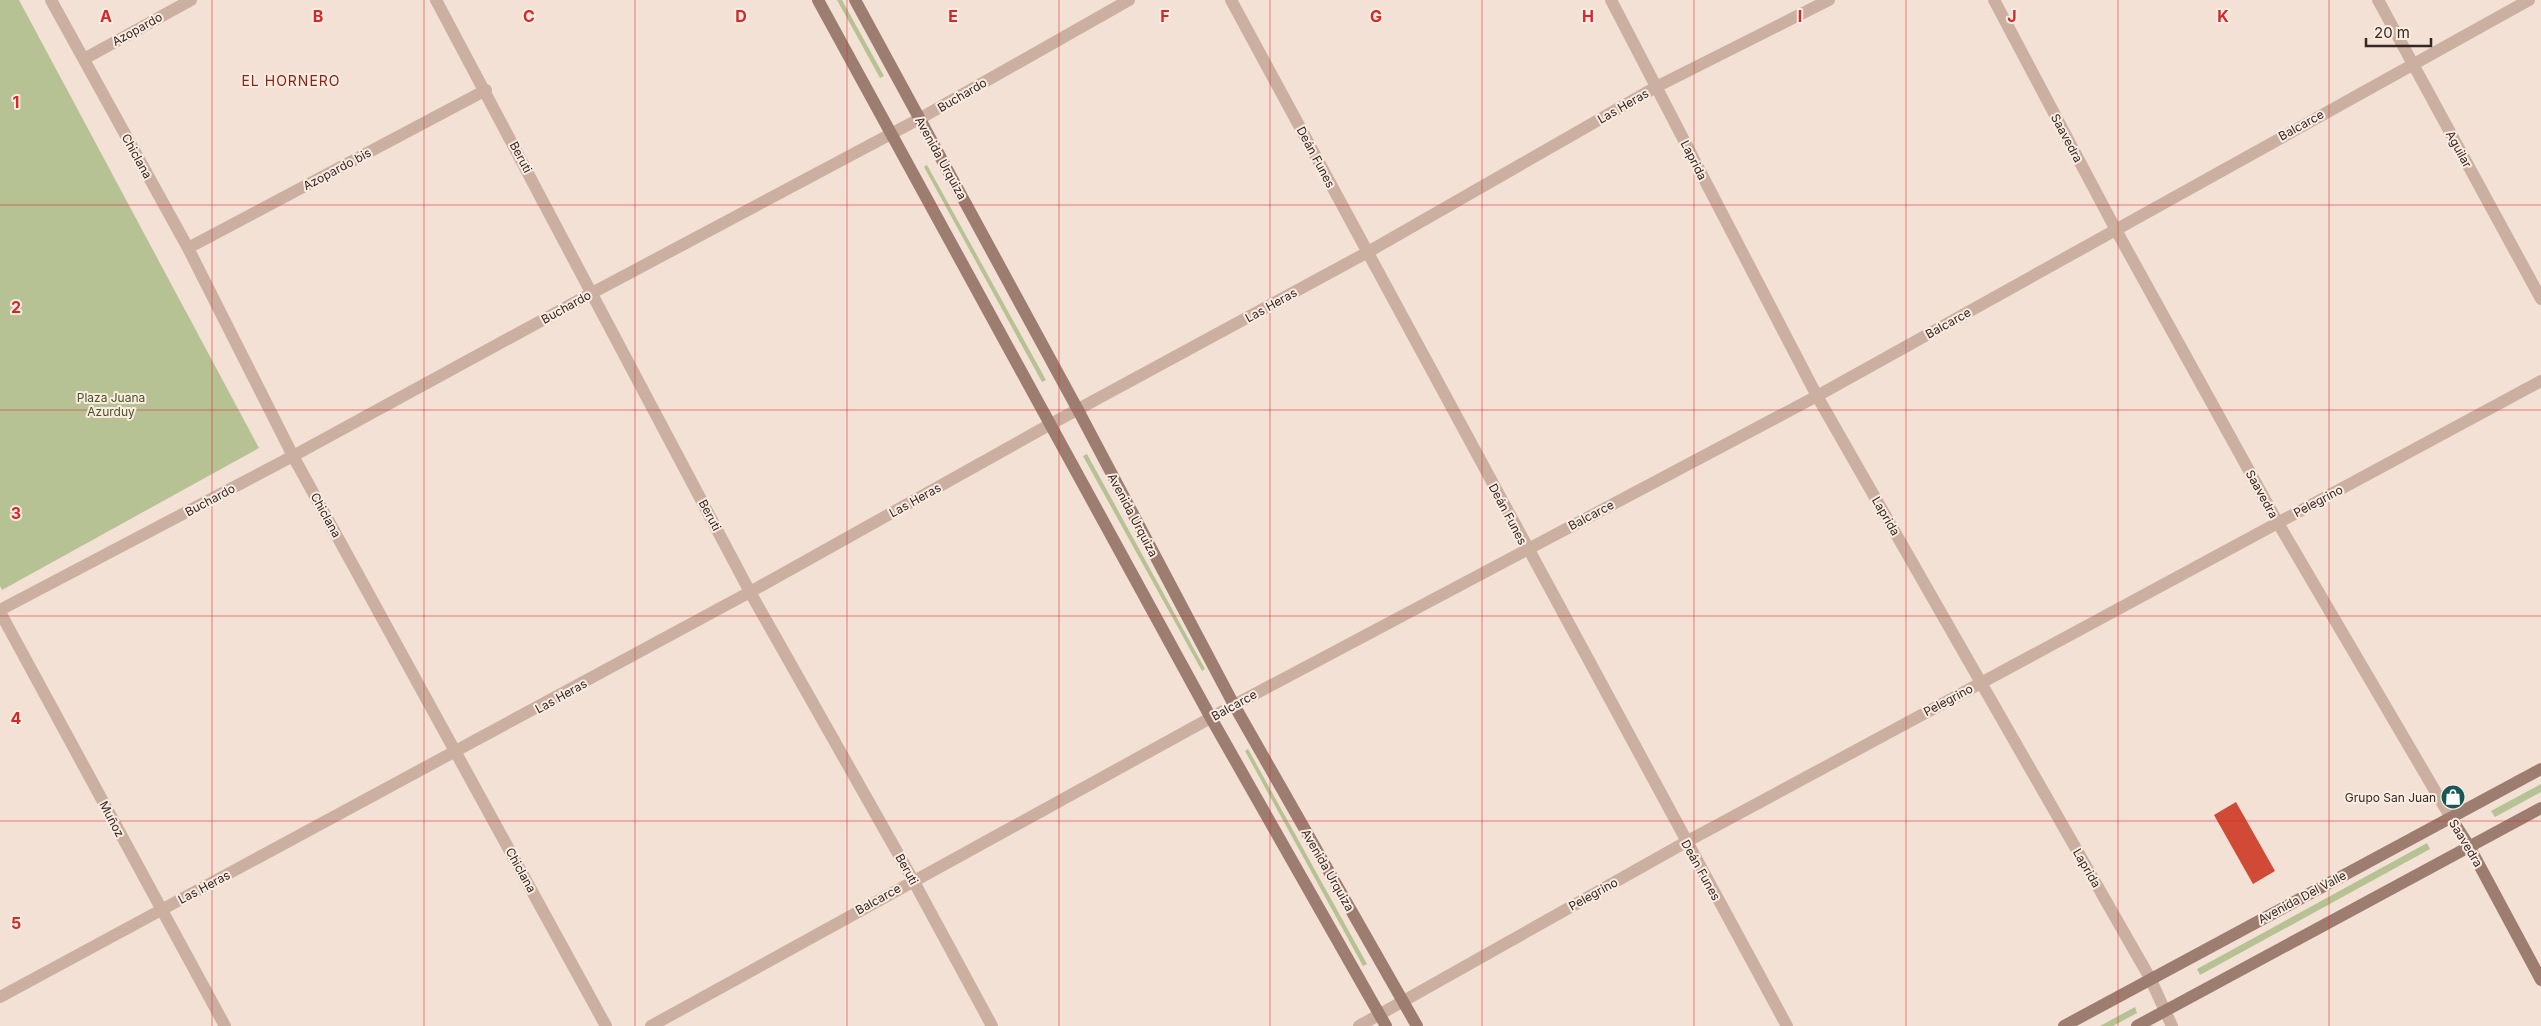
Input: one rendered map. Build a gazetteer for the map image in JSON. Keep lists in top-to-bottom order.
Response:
{
  "streets": {
    "main road": ["Saavedra", "Avenida Urquiza", "Avenida Del Valle"],
    "street": [
      "Azopardo",
      "Buchardo",
      "Las Heras",
      "Balcarce",
      "Aguilar",
      "Chiclana",
      "Beruti",
      "Deán Funes",
      "Laprida",
      "Azopardo bis",
      "Pelegrino",
      "Muñoz"
    ]
  },
  "crossings": [
    ["Azopardo", "Chiclana"],
    ["Buchardo", "Chiclana"],
    ["Buchardo", "Beruti"],
    ["Buchardo", "Avenida Urquiza"],
    ["Buchardo", "Muñoz"],
    ["Las Heras", "Chiclana"],
    ["Las Heras", "Beruti"],
    ["Las Heras", "Deán Funes"],
    ["Las Heras", "Avenida Urquiza"],
    ["Las Heras", "Laprida"],
    ["Las Heras", "Muñoz"],
    ["Balcarce", "Saavedra"],
    ["Balcarce", "Aguilar"],
    ["Balcarce", "Beruti"],
    ["Balcarce", "Deán Funes"],
    ["Balcarce", "Avenida Urquiza"],
    ["Balcarce", "Laprida"],
    ["Saavedra", "Pelegrino"],
    ["Saavedra", "Avenida Del Valle"],
    ["Chiclana", "Azopardo bis"],
    ["Beruti", "Azopardo bis"],
    ["Deán Funes", "Pelegrino"],
    ["Avenida Urquiza", "Pelegrino"],
    ["Laprida", "Pelegrino"],
    ["Laprida", "Avenida Del Valle"]
  ],
  "districts": ["EL HORNERO"],
  "parks": ["Plaza Juana Azurduy"],
  "places": {
    "shop": ["Grupo San Juan"]
  },
  "scale_bar": "20 m",
  "grid": {
    "columns": [
      "A",
      "B",
      "C",
      "D",
      "E",
      "F",
      "G",
      "H",
      "I",
      "J",
      "K"
    ],
    "rows": [
      "1",
      "2",
      "3",
      "4",
      "5"
    ]
  }
}
